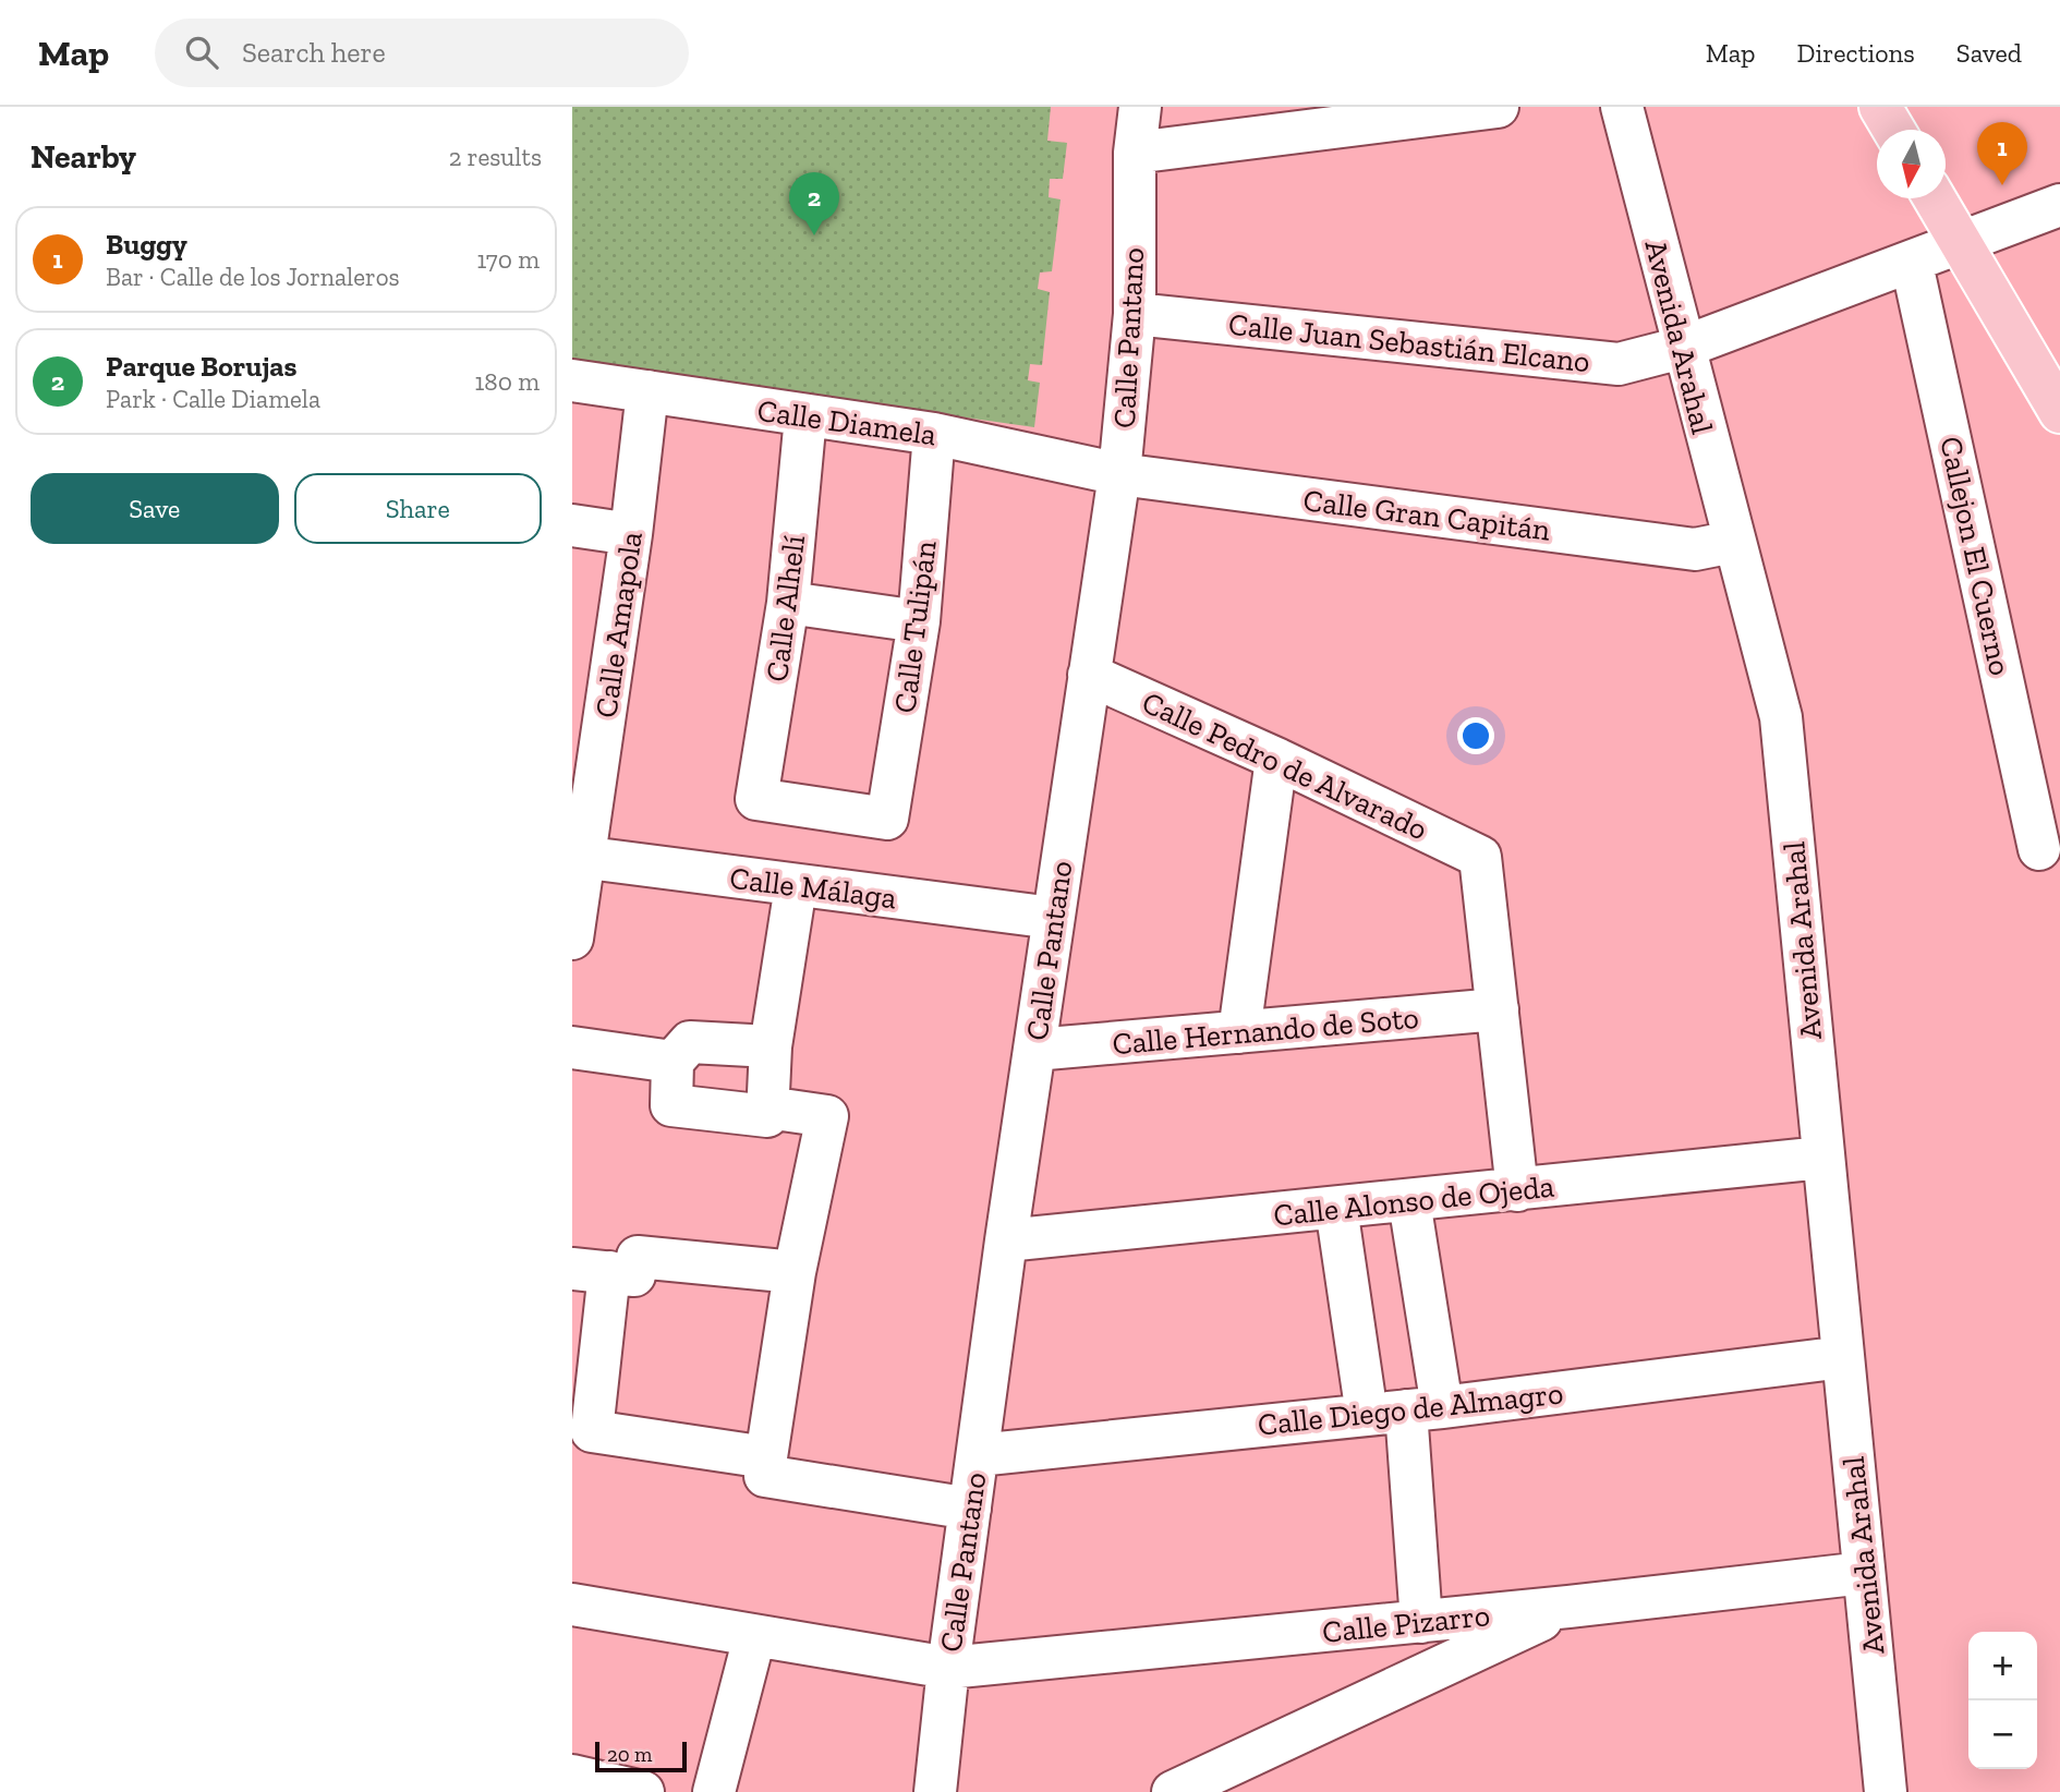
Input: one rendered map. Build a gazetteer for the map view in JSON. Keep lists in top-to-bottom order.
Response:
{
  "streets": {
    "street": [
      "Avenida Arahal",
      "Calle Pantano",
      "Calle Juan Sebastián Elcano",
      "Calle Diamela",
      "Calle Gran Capitán",
      "Callejon El Cuerno",
      "Calle Alhelí",
      "Calle Amapola",
      "Calle Tulipán",
      "Calle Pedro de Alvarado",
      "Calle Málaga",
      "Calle Hernando de Soto",
      "Calle Alonso de Ojeda",
      "Calle Diego de Almagro",
      "Calle Pizarro"
    ]
  },
  "crossings": [
    ["Avenida Arahal", "Calle Juan Sebastián Elcano"],
    ["Avenida Arahal", "Calle Gran Capitán"],
    ["Avenida Arahal", "Calle Alonso de Ojeda"],
    ["Avenida Arahal", "Calle Diego de Almagro"],
    ["Avenida Arahal", "Calle Pizarro"],
    ["Calle Pantano", "Calle Juan Sebastián Elcano"],
    ["Calle Pantano", "Calle Diamela"],
    ["Calle Pantano", "Calle Gran Capitán"],
    ["Calle Pantano", "Calle Pedro de Alvarado"],
    ["Calle Pantano", "Calle Málaga"],
    ["Calle Pantano", "Calle Hernando de Soto"],
    ["Calle Pantano", "Calle Alonso de Ojeda"],
    ["Calle Pantano", "Calle Diego de Almagro"],
    ["Calle Pantano", "Calle Pizarro"],
    ["Calle Juan Sebastián Elcano", "Callejon El Cuerno"],
    ["Calle Diamela", "Calle Gran Capitán"],
    ["Calle Diamela", "Calle Alhelí"],
    ["Calle Diamela", "Calle Amapola"],
    ["Calle Diamela", "Calle Tulipán"],
    ["Calle Alhelí", "Calle Tulipán"],
    ["Calle Amapola", "Calle Málaga"],
    ["Calle Pedro de Alvarado", "Calle Hernando de Soto"]
  ],
  "scale_bar": "20 m",
  "north": "bottom",
  "page": {
    "header": "Map",
    "search": "Search here",
    "nav": ["Map", "Directions", "Saved"],
    "heading": ["Nearby", "2 results"],
    "pins": ["1", "2"],
    "list": [
      {
        "mark": "1",
        "name": "Buggy",
        "note": "Bar · Calle de los Jornaleros",
        "value": "170 m"
      },
      {
        "mark": "2",
        "name": "Parque Borujas",
        "note": "Park · Calle Diamela",
        "value": "180 m"
      }
    ],
    "buttons": ["Save", "Share"],
    "map_buttons": ["+", "−"],
    "scale": "20 m"
  }
}
